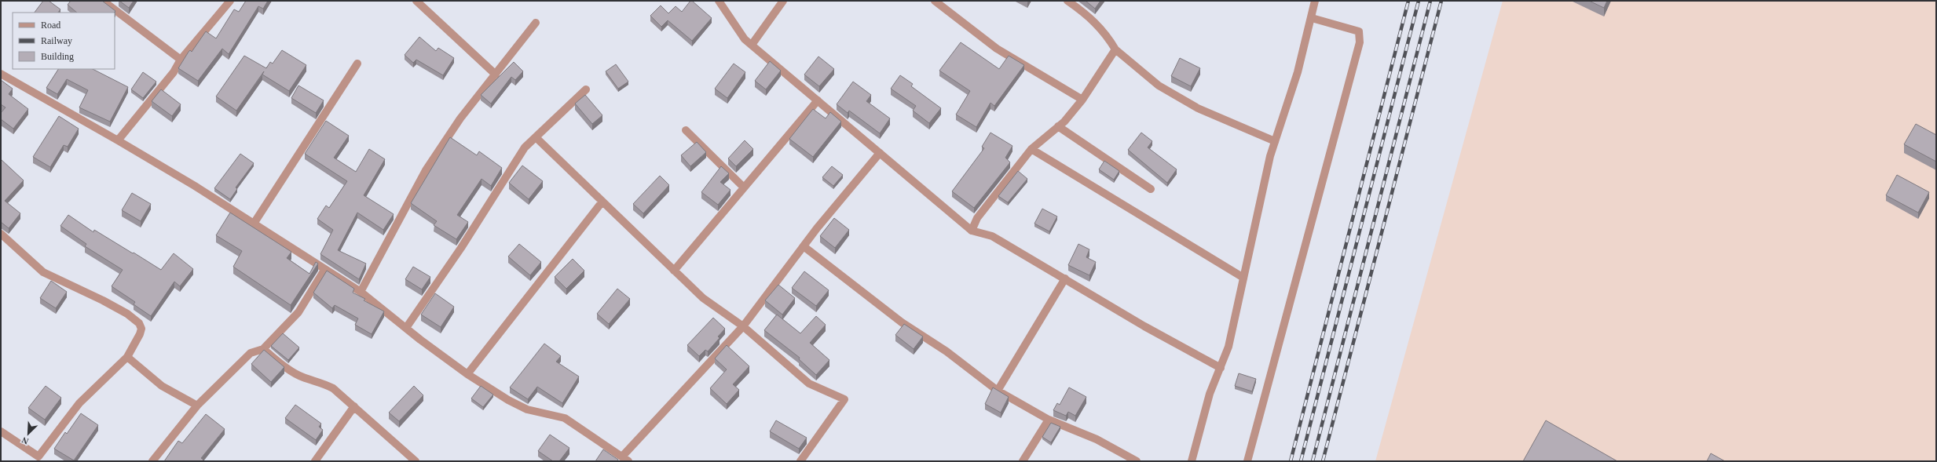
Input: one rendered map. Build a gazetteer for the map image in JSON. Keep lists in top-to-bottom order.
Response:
{
  "legend": ["Road", "Railway", "Building"],
  "north": "bottom left"
}
